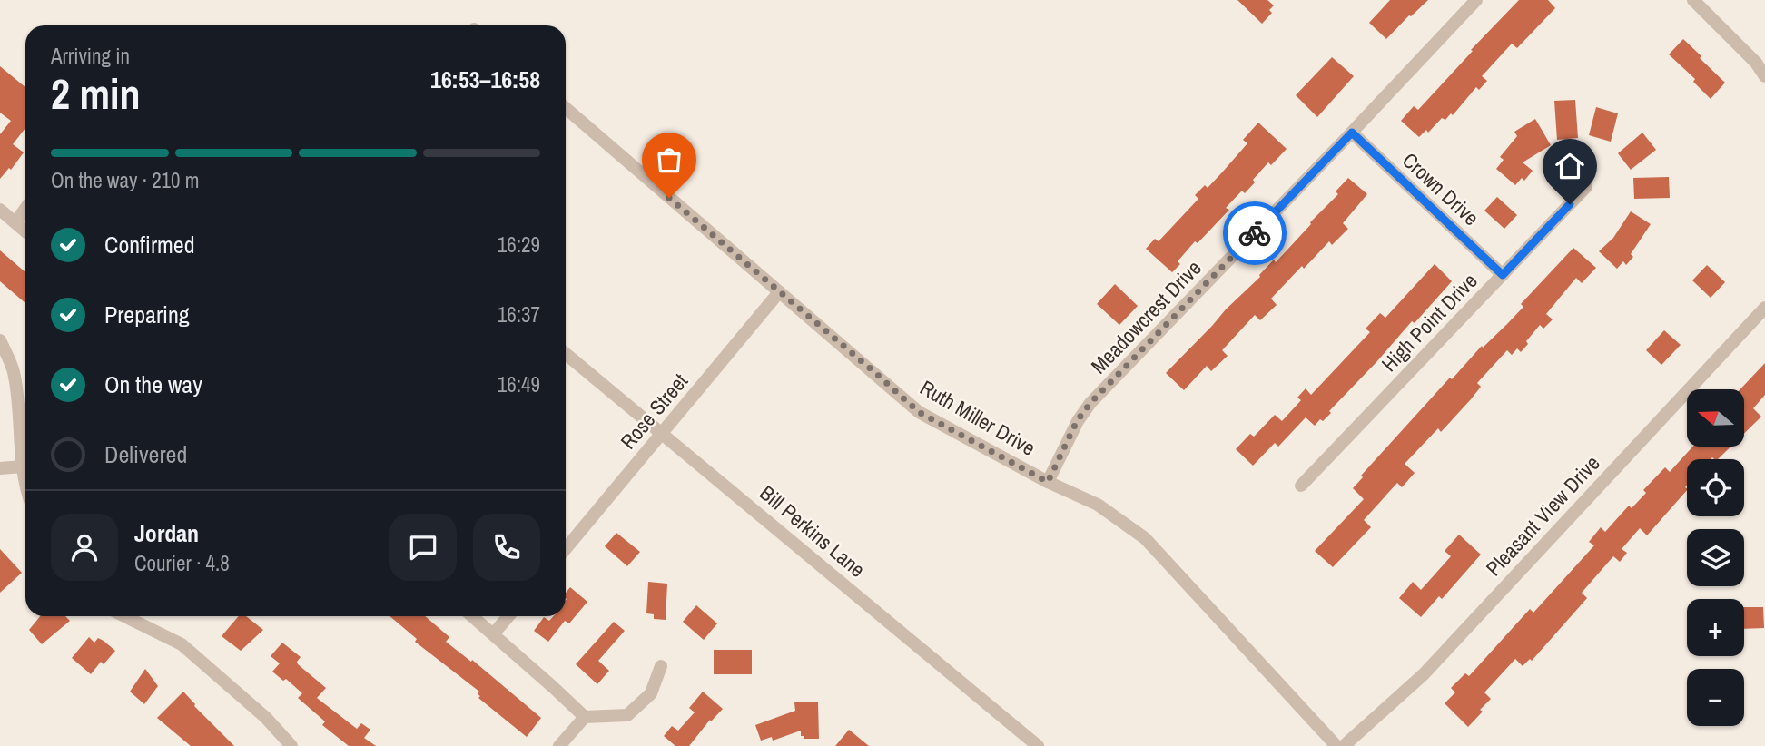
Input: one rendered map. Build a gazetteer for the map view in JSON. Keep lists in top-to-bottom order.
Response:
{
  "streets": {
    "street": [
      "Crown Drive",
      "Meadowcrest Drive",
      "High Point Drive",
      "Rose Street",
      "Ruth Miller Drive",
      "Pleasant View Drive",
      "Bill Perkins Lane"
    ]
  },
  "crossings": [
    ["Crown Drive", "Meadowcrest Drive"],
    ["Crown Drive", "High Point Drive"],
    ["Meadowcrest Drive", "Ruth Miller Drive"],
    ["Rose Street", "Ruth Miller Drive"],
    ["Rose Street", "Bill Perkins Lane"]
  ],
  "north": "left",
  "page": {
    "heading": ["2 min", "Arriving in", "16:53–16:58"],
    "panel": ["Jordan", "Courier · 4.8"],
    "bar": "On the way · 210 m",
    "list": [
      ["Confirmed", "16:29"],
      ["Preparing", "16:37"],
      ["On the way", "16:49"],
      "Delivered"
    ],
    "map_buttons": ["+", "−"]
  }
}
